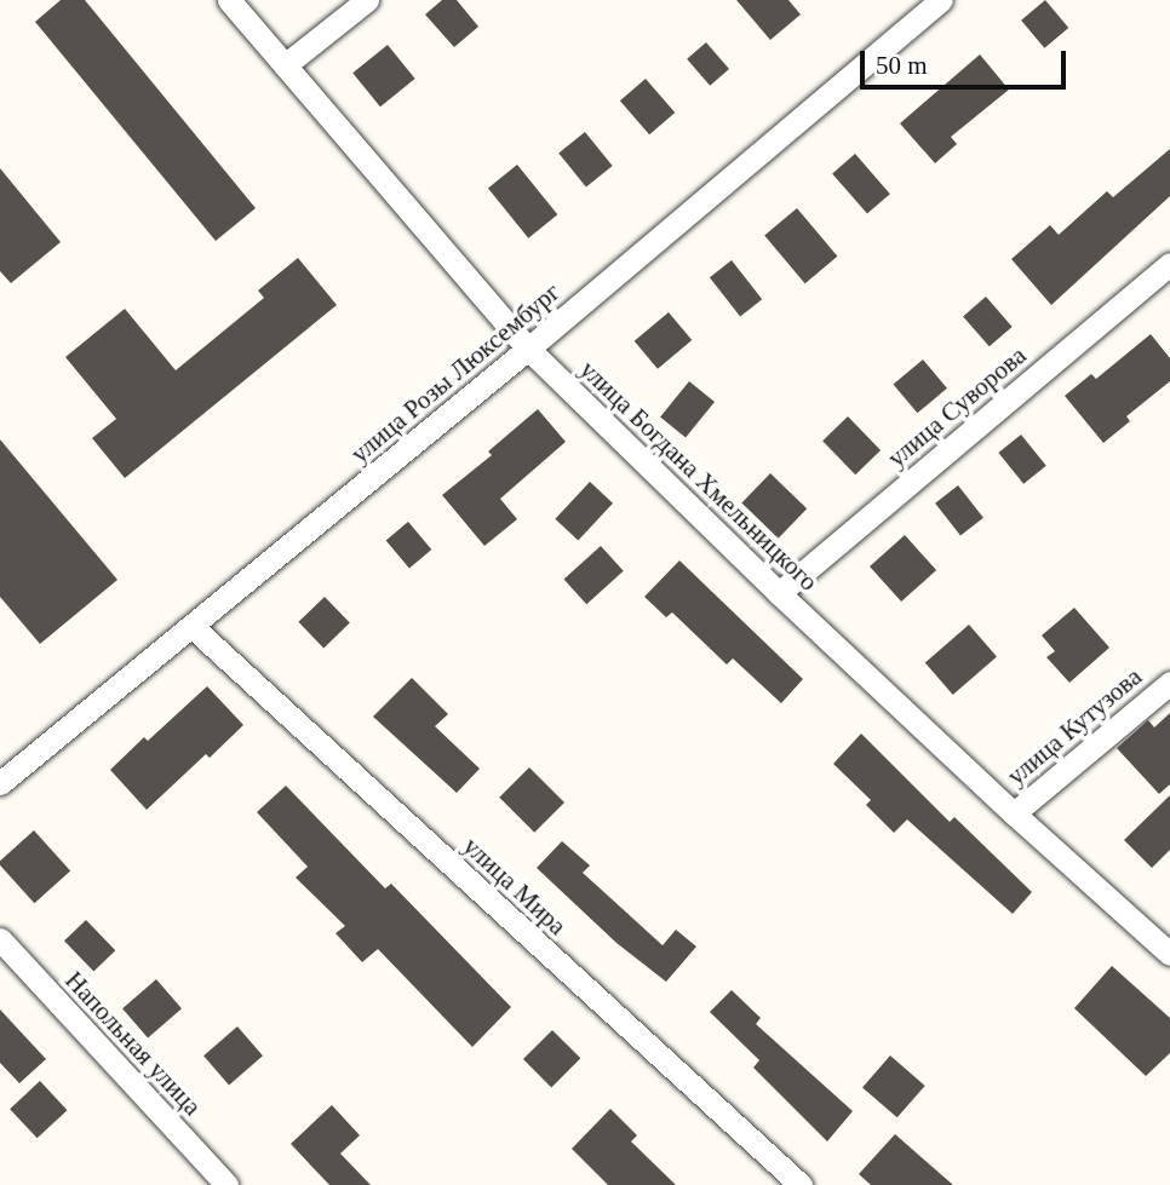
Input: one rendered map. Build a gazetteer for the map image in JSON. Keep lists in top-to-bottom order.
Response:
{
  "streets": {
    "street": [
      "улица Розы Люксембург",
      "улица Суворова",
      "улица Богдана Хмельницкого",
      "улица Кутузова",
      "улица Мира",
      "Напольная улица"
    ]
  },
  "crossings": [
    ["улица Розы Люксембург", "улица Богдана Хмельницкого"],
    ["улица Розы Люксембург", "улица Мира"],
    ["улица Суворова", "улица Богдана Хмельницкого"],
    ["улица Богдана Хмельницкого", "улица Кутузова"]
  ],
  "scale_bar": "50 m"
}
